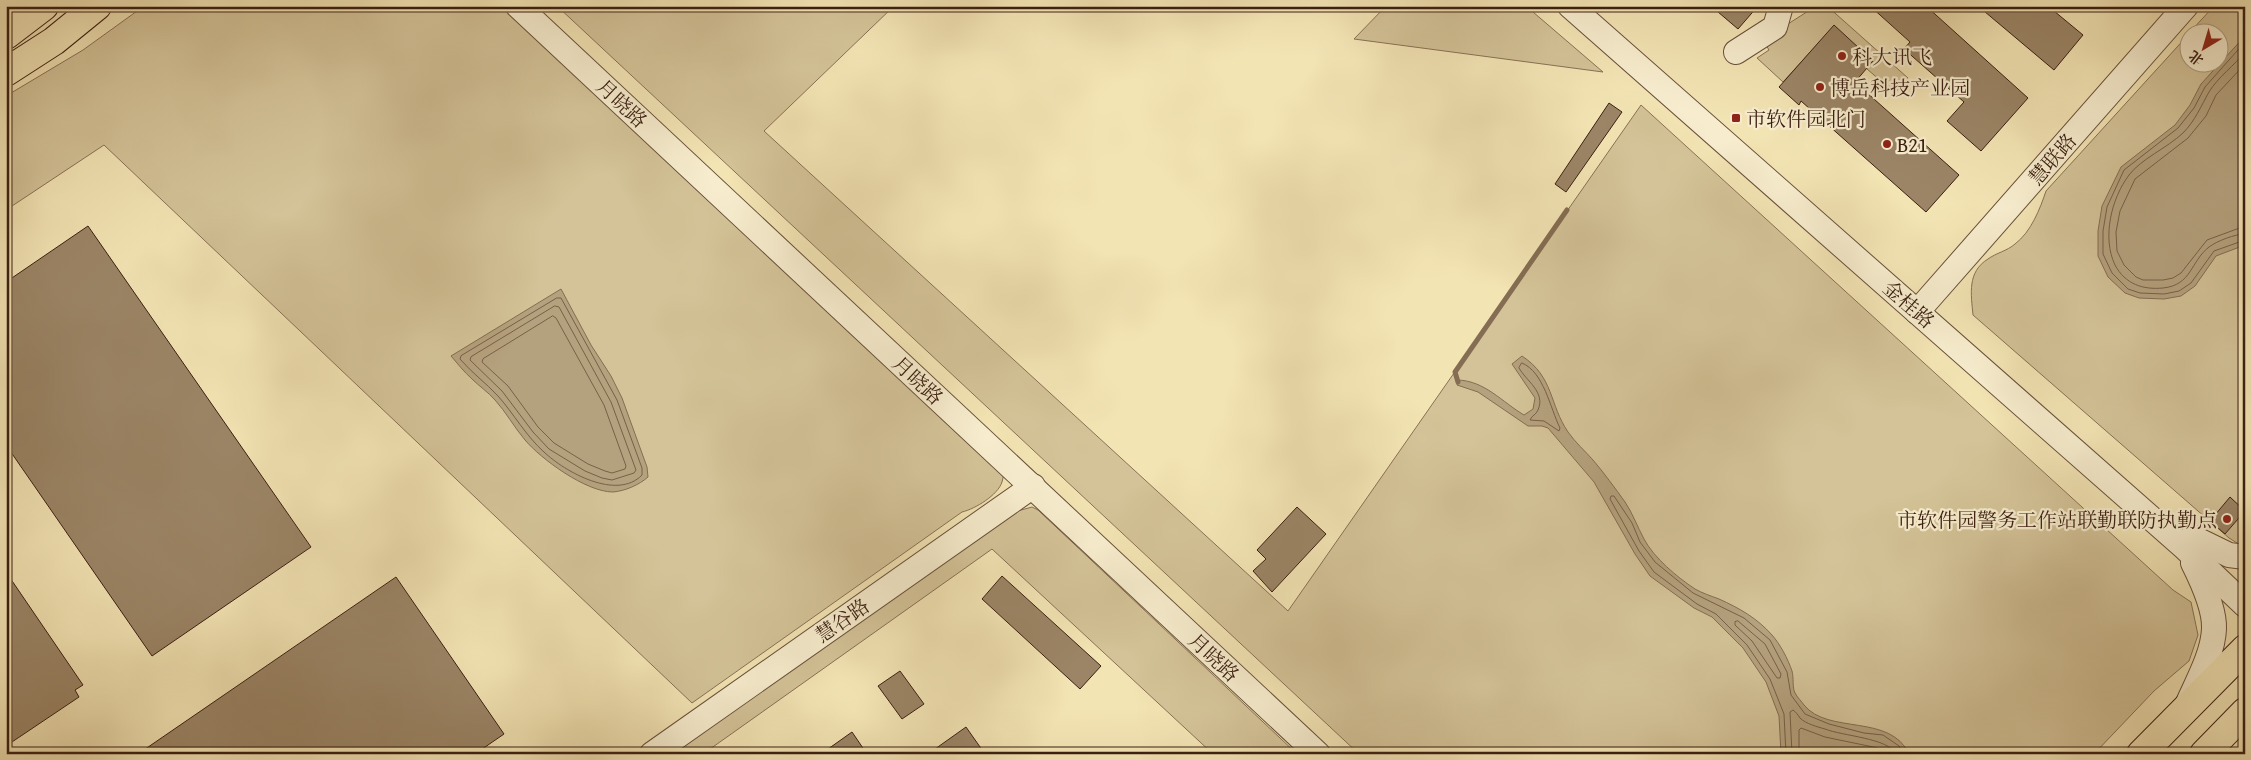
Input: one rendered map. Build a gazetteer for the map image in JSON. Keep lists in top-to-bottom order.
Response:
{
  "streets": {
    "street": [
      "月晓路",
      "慧联路",
      "金桂路",
      "慧谷路"
    ]
  },
  "crossings": [
    ["月晓路", "慧谷路"],
    ["慧联路", "金桂路"]
  ],
  "places": {
    "other": [
      "科大讯飞",
      "博岳科技产业园",
      "B21",
      "市软件园警务工作站联勤联防执勤点"
    ],
    "transit": ["市软件园北门"]
  },
  "north": "bottom left"
}
